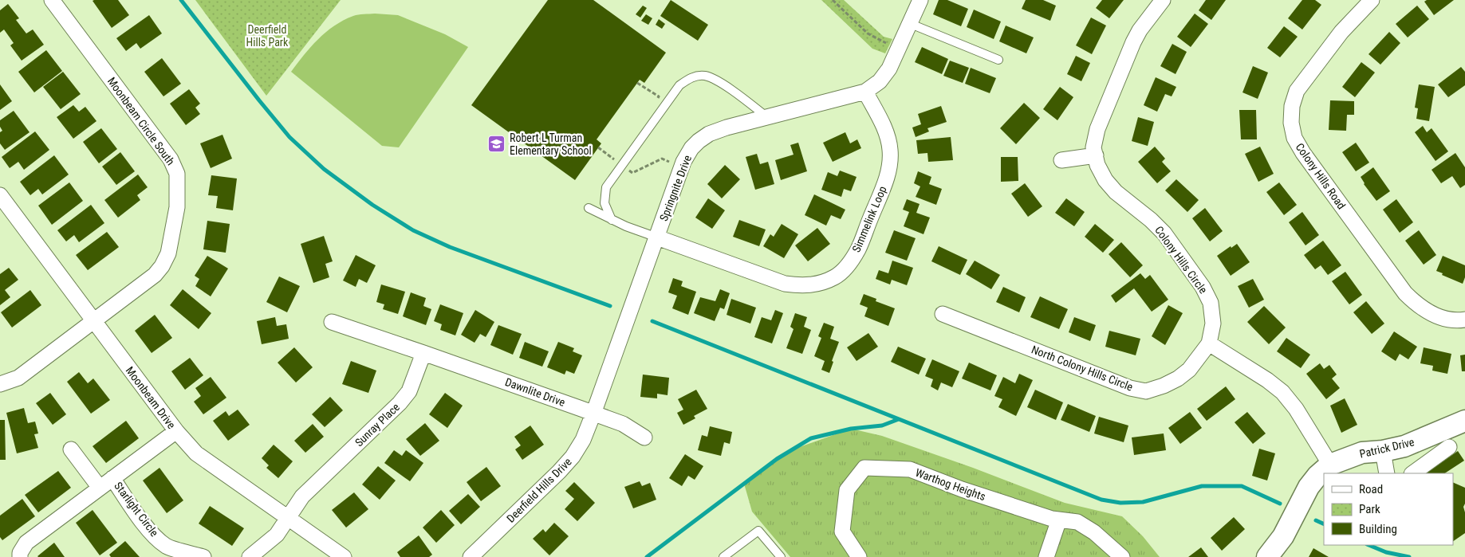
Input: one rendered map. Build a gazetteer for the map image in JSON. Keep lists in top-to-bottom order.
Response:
{
  "streets": {
    "street": [
      "Moonbeam Circle South",
      "Colony Hills Road",
      "Springnite Drive",
      "Simmelink Loop",
      "Colony Hills Circle",
      "North Colony Hills Circle",
      "Dawnlite Drive",
      "Moonbeam Drive",
      "Sunray Place",
      "Patrick Drive",
      "Warthog Heights",
      "Deerfield Hills Drive",
      "Starlight Circle"
    ]
  },
  "crossings": [
    ["Moonbeam Circle South", "Moonbeam Drive"],
    ["Springnite Drive", "Simmelink Loop"],
    ["Springnite Drive", "Dawnlite Drive"],
    ["Springnite Drive", "Deerfield Hills Drive"],
    ["Colony Hills Circle", "North Colony Hills Circle"],
    ["Dawnlite Drive", "Sunray Place"],
    ["Dawnlite Drive", "Deerfield Hills Drive"],
    ["Moonbeam Drive", "Sunray Place"],
    ["Moonbeam Drive", "Starlight Circle"]
  ],
  "parks": ["Deerfield Hills Park"],
  "places": {
    "school or university": ["Robert L Turman Elementary School"]
  },
  "legend": ["Road", "Park", "Building"]
}
